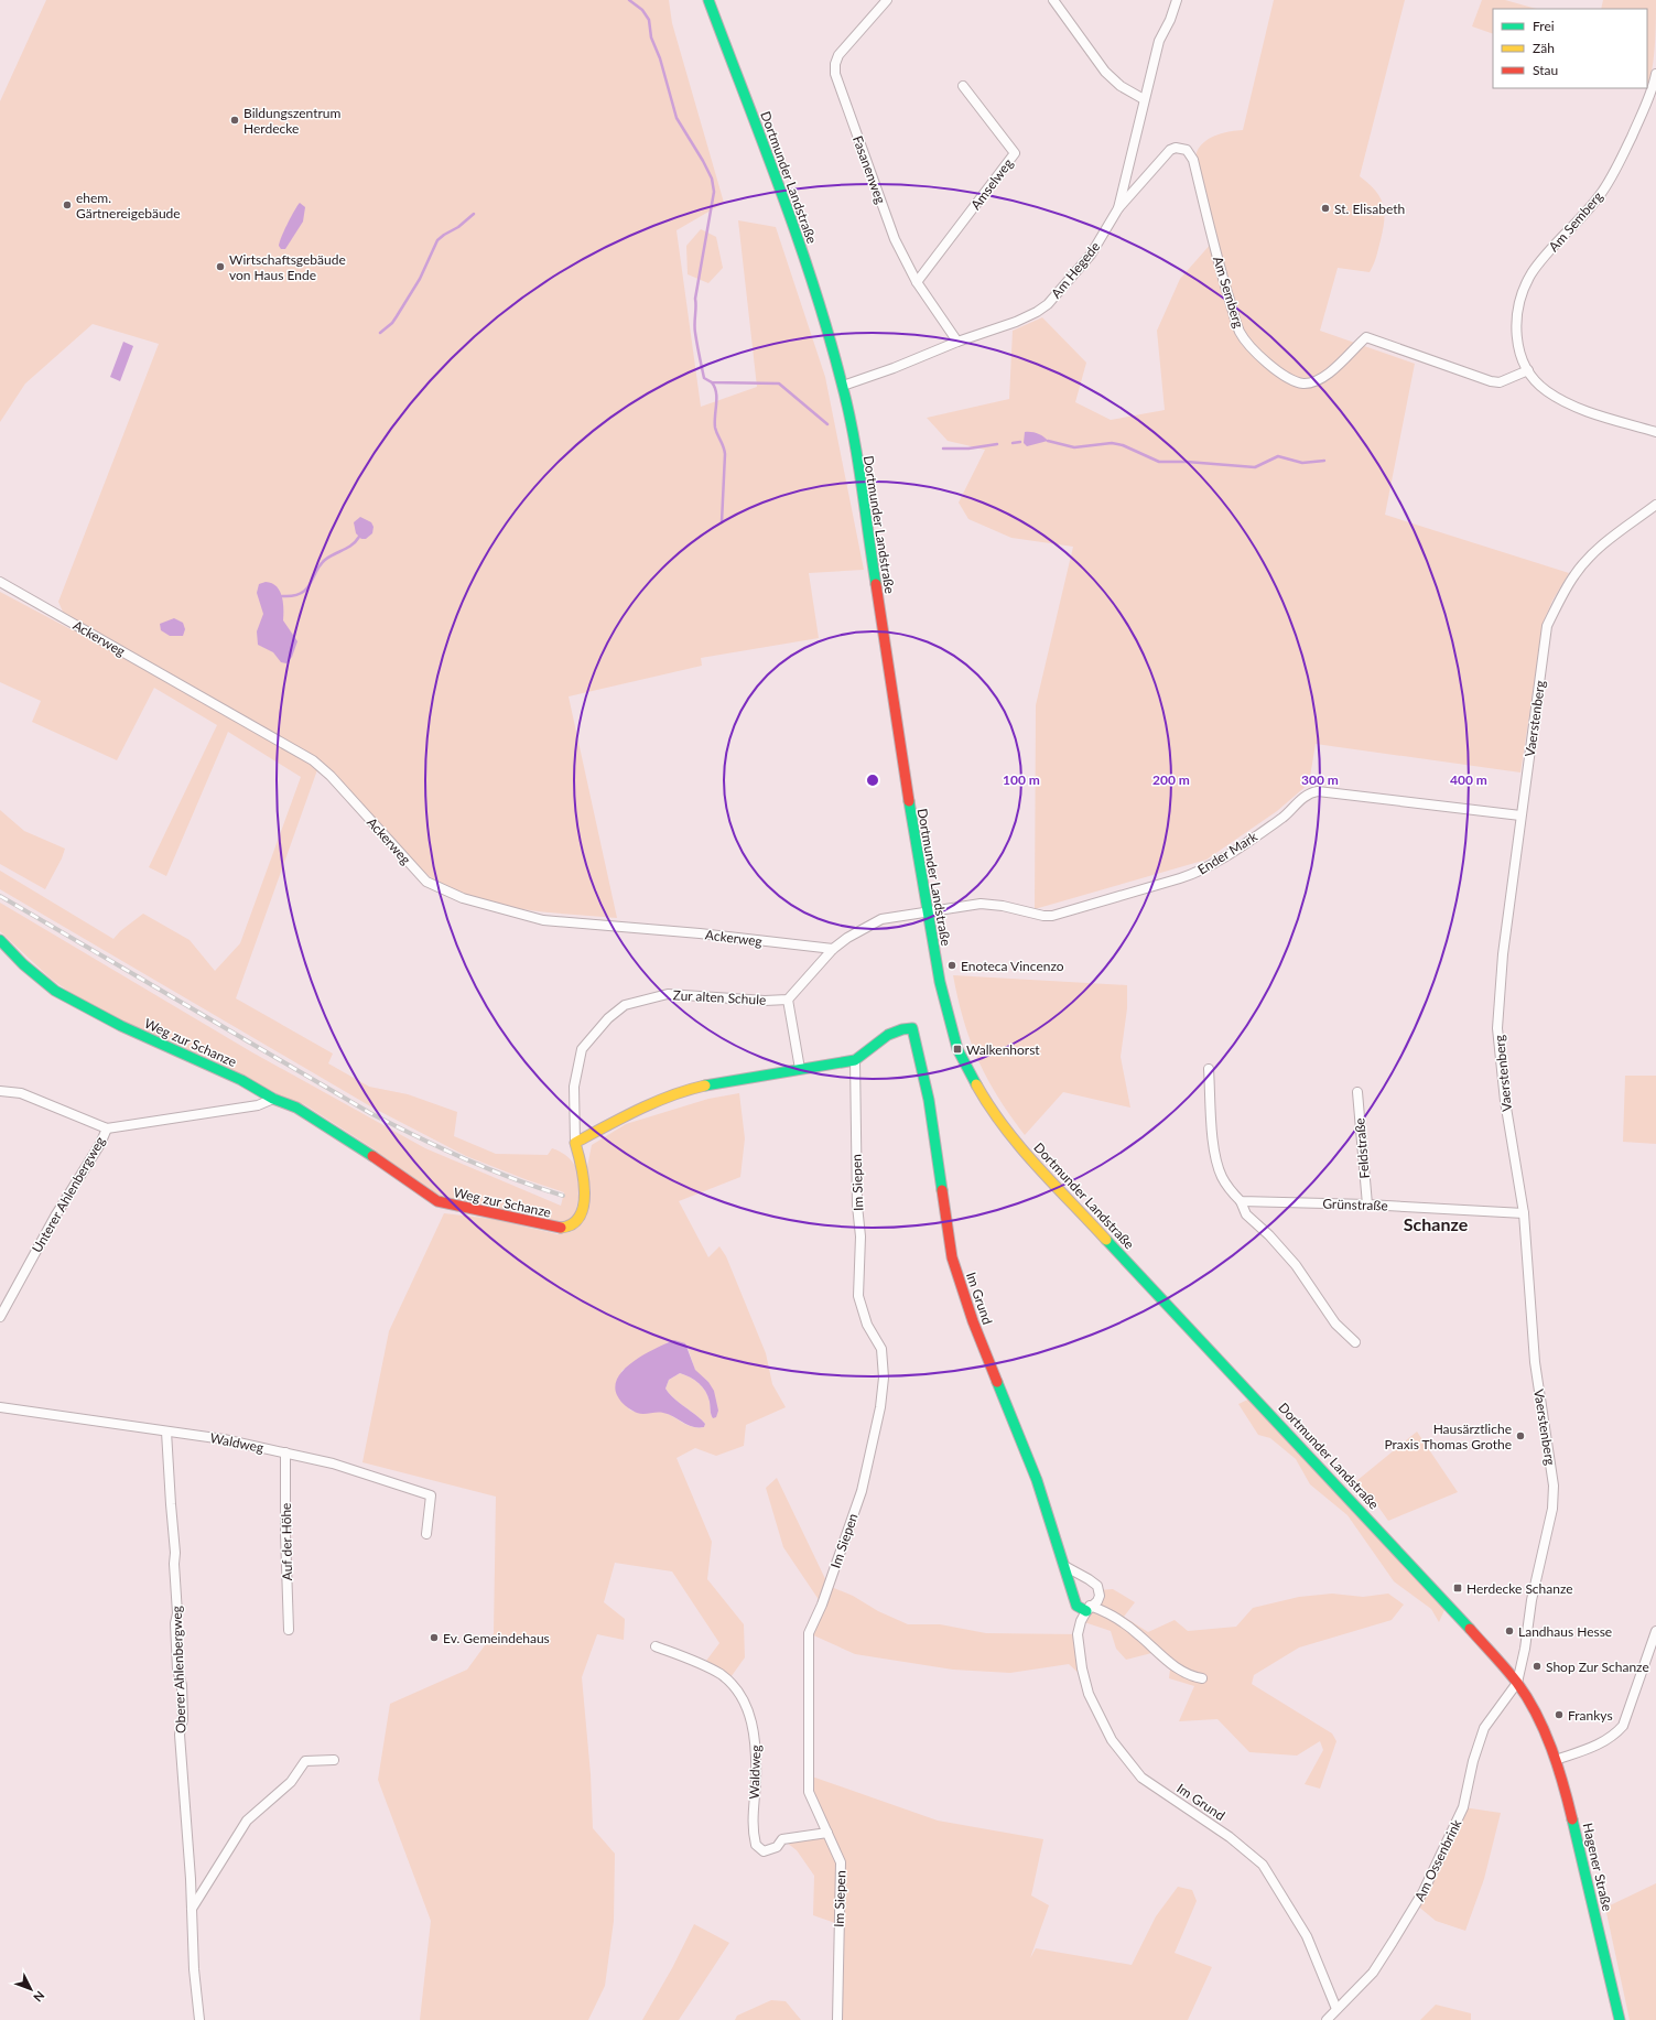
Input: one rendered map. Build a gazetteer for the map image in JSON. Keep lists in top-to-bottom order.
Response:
{
  "streets": {
    "main road": [
      "Dortmunder Landstraße",
      "Weg zur Schanze",
      "Im Grund",
      "Hagener Straße"
    ],
    "street": [
      "Fasanenweg",
      "Amselweg",
      "Am Semberg",
      "Am Hegede",
      "Ackerweg",
      "Vaerstenberg",
      "Ender Mark",
      "Zur alten Schule",
      "Feldstraße",
      "Im Siepen",
      "Unterer Ahlenbergweg",
      "Grünstraße",
      "Waldweg",
      "Auf der Höhe",
      "Oberer Ahlenbergweg",
      "Am Ossenbrink"
    ]
  },
  "crossings": [
    ["Fasanenweg", "Amselweg"],
    ["Fasanenweg", "Am Hegede"],
    ["Dortmunder Landstraße", "Am Hegede"],
    ["Dortmunder Landstraße", "Vaerstenberg"],
    ["Dortmunder Landstraße", "Ender Mark"],
    ["Dortmunder Landstraße", "Am Ossenbrink"],
    ["Dortmunder Landstraße", "Hagener Straße"],
    ["Am Semberg", "Am Hegede"],
    ["Vaerstenberg", "Ender Mark"],
    ["Vaerstenberg", "Grünstraße"],
    ["Vaerstenberg", "Am Ossenbrink"],
    ["Zur alten Schule", "Weg zur Schanze"],
    ["Weg zur Schanze", "Unterer Ahlenbergweg"],
    ["Feldstraße", "Grünstraße"],
    ["Im Siepen", "Im Grund"],
    ["Im Siepen", "Waldweg"],
    ["Im Grund", "Am Ossenbrink"],
    ["Waldweg", "Auf der Höhe"],
    ["Waldweg", "Oberer Ahlenbergweg"]
  ],
  "districts": ["Schanze"],
  "places": {
    "other": [
      "Bildungszentrum Herdecke",
      "ehem. Gärtnereigebäude",
      "St. Elisabeth",
      "Wirtschaftsgebäude von Haus Ende",
      "Enoteca Vincenzo",
      "Hausärztliche Praxis Thomas Grothe",
      "Landhaus Hesse",
      "Ev. Gemeindehaus",
      "Shop Zur Schanze",
      "Frankys"
    ],
    "transit": ["Walkenhorst", "Herdecke Schanze"]
  },
  "legend": ["Frei", "Zäh", "Stau"],
  "north": "bottom right",
  "rings": [
    "100 m",
    "200 m",
    "300 m",
    "400 m"
  ]
}
